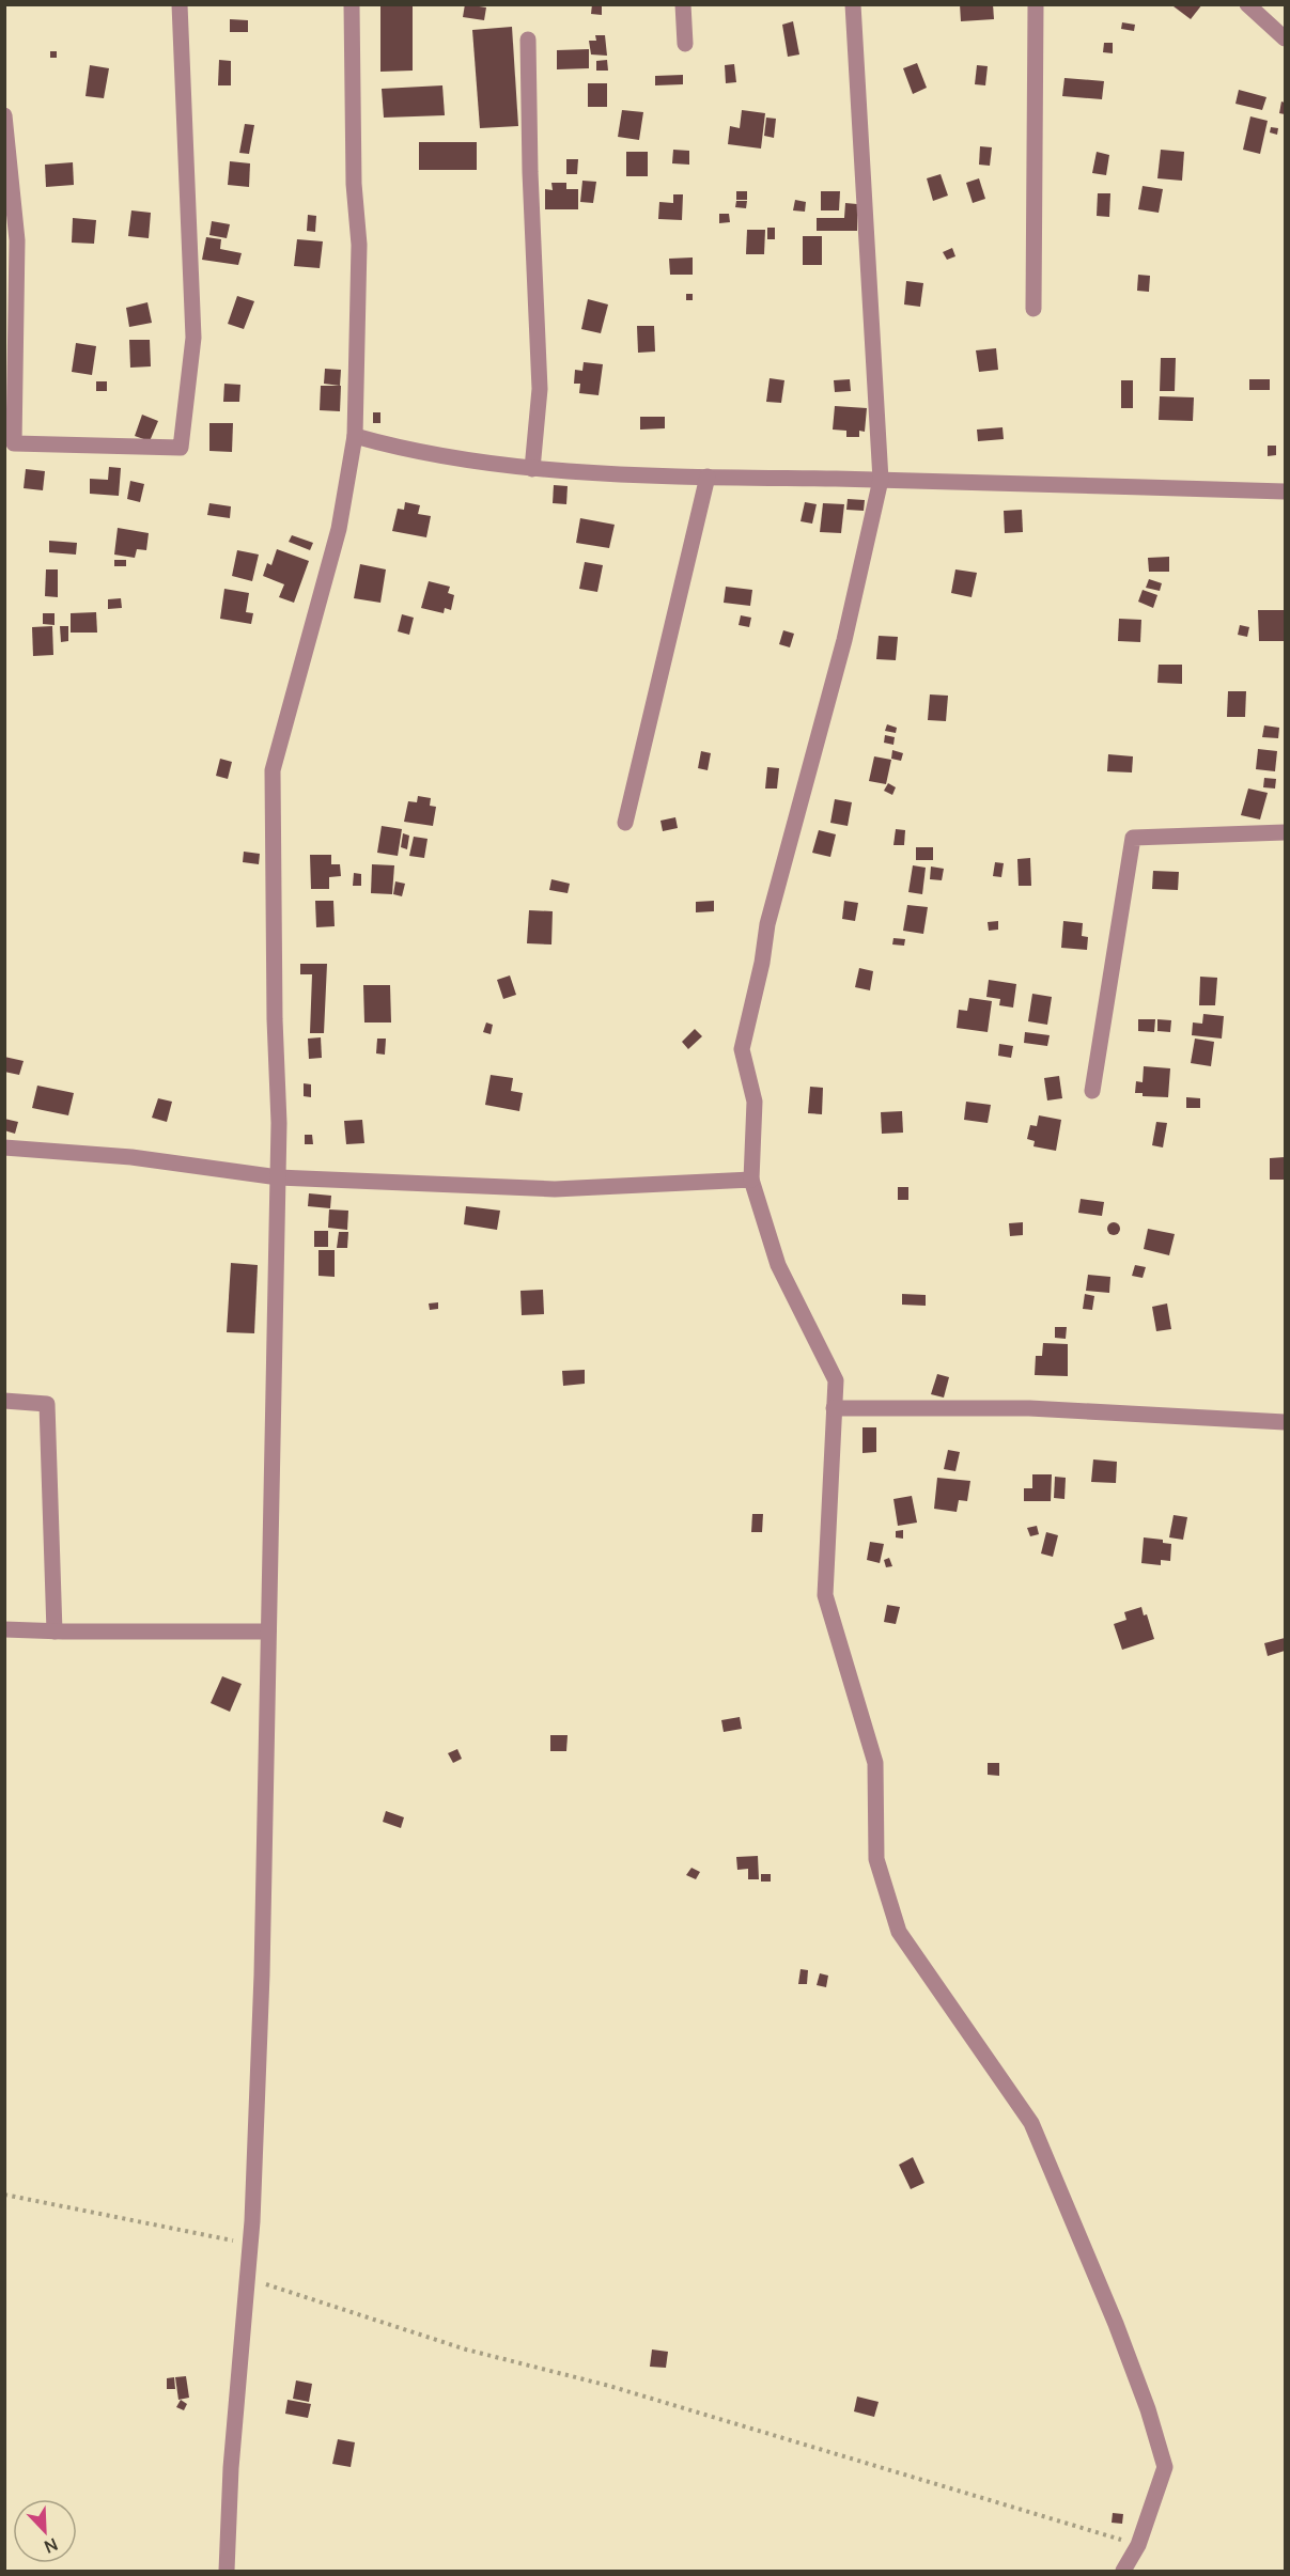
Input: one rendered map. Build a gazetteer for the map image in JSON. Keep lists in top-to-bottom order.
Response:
{
  "north": "bottom right"
}
